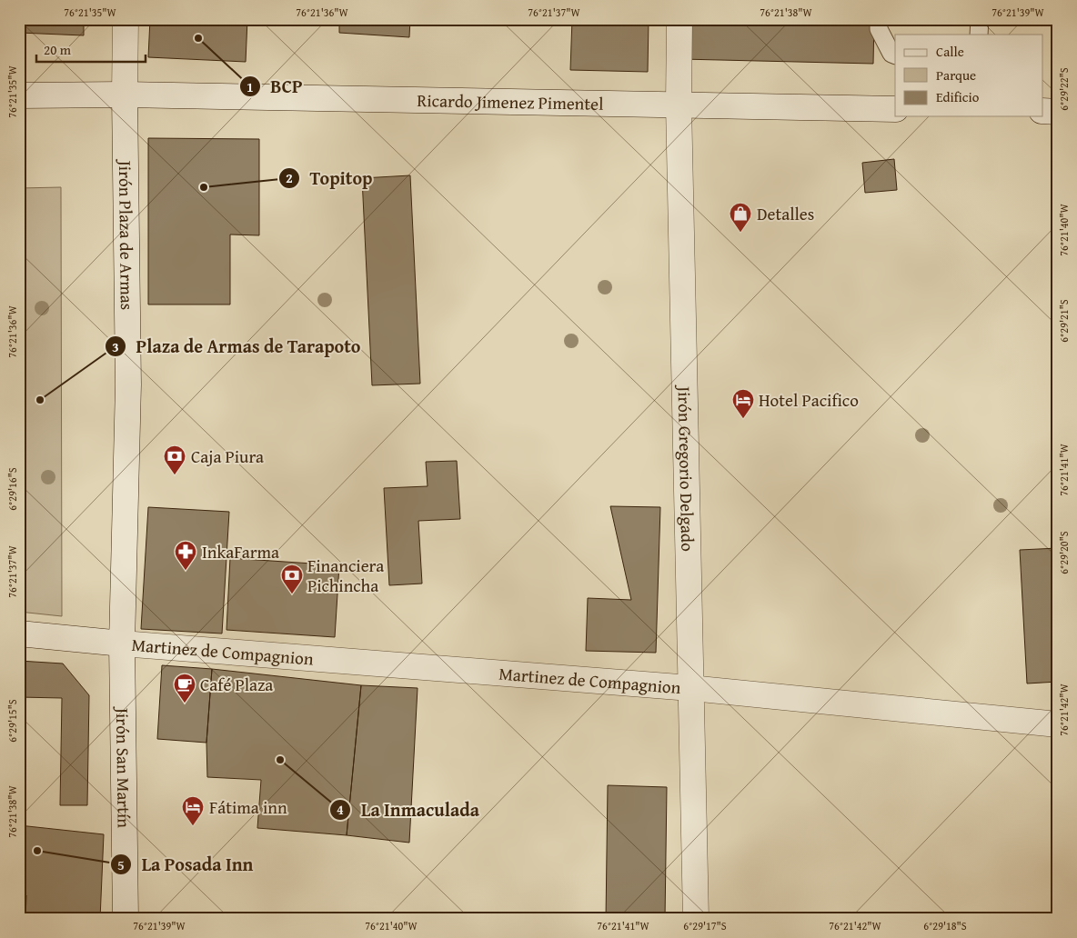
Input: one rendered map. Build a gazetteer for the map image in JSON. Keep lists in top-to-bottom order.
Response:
{
  "streets": {
    "street": [
      "Ricardo Jimenez Pimentel",
      "Jirón Plaza de Armas",
      "Jirón Gregorio Delgado",
      "Martinez de Compagnion",
      "Jirón San Martín"
    ]
  },
  "crossings": [
    ["Ricardo Jimenez Pimentel", "Jirón Plaza de Armas"],
    ["Ricardo Jimenez Pimentel", "Jirón Gregorio Delgado"],
    ["Jirón Plaza de Armas", "Martinez de Compagnion"],
    ["Jirón Plaza de Armas", "Jirón San Martín"],
    ["Jirón Gregorio Delgado", "Martinez de Compagnion"],
    ["Martinez de Compagnion", "Jirón San Martín"]
  ],
  "places": {
    "other": [
      "BCP",
      "Topitop",
      "Plaza de Armas de Tarapoto",
      "La Inmaculada",
      "La Posada Inn"
    ],
    "shop": ["Detalles"],
    "hotel": ["Hotel Pacifico", "Fátima inn"],
    "bank": ["Caja Piura", "Financiera Pichincha"],
    "pharmacy": ["InkaFarma"],
    "cafe": ["Café Plaza"]
  },
  "legend": ["Calle", "Parque", "Edificio"],
  "scale_bar": "20 m",
  "coordinates": [
    "76°21'35\"W",
    "76°21'36\"W",
    "76°21'37\"W",
    "76°21'38\"W",
    "76°21'39\"W",
    "6°29'22\"S",
    "76°21'40\"W",
    "6°29'21\"S",
    "76°21'41\"W",
    "6°29'16\"S",
    "6°29'20\"S",
    "76°21'42\"W",
    "6°29'15\"S",
    "6°29'17\"S",
    "6°29'18\"S"
  ]
}
